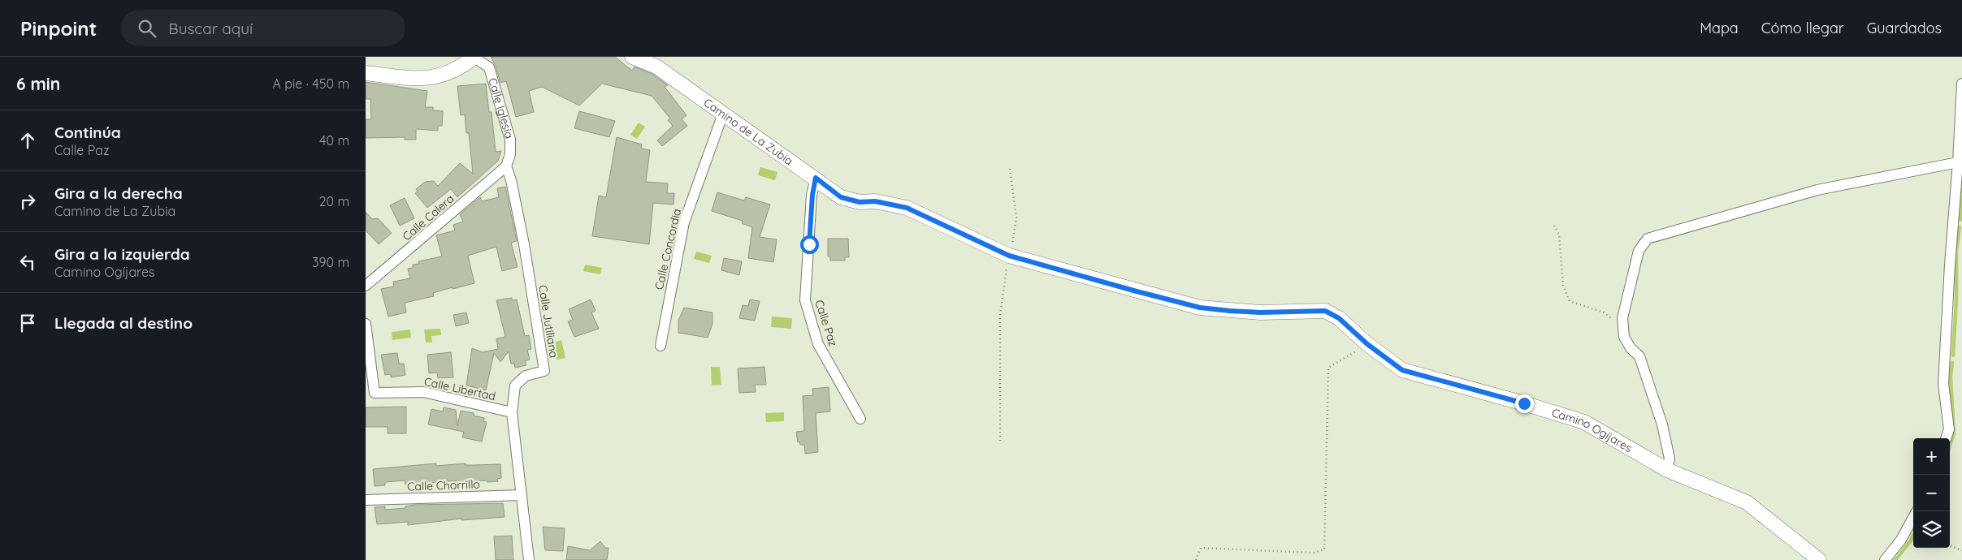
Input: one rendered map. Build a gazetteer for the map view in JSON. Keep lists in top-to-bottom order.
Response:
{
  "streets": {
    "street": [
      "Calle Iglesia",
      "Camino de La Zubia",
      "Calle Calera",
      "Calle Concordia",
      "Calle Jutiliana",
      "Calle Paz",
      "Calle Libertad",
      "Camino Ogíjares",
      "Calle Chorrillo"
    ]
  },
  "crossings": [
    ["Calle Iglesia", "Calle Calera"],
    ["Calle Iglesia", "Calle Jutiliana"],
    ["Camino de La Zubia", "Calle Concordia"],
    ["Camino de La Zubia", "Calle Paz"],
    ["Camino de La Zubia", "Camino Ogíjares"],
    ["Calle Calera", "Calle Jutiliana"],
    ["Calle Jutiliana", "Calle Libertad"],
    ["Calle Jutiliana", "Calle Chorrillo"]
  ],
  "page": {
    "header": "Pinpoint",
    "search": "Buscar aquí",
    "nav": ["Mapa", "Cómo llegar", "Guardados"],
    "heading": ["6 min", "A pie · 450 m"],
    "list": [
      ["Continúa", "Calle Paz", "40 m"],
      ["Gira a la derecha", "Camino de La Zubia", "20 m"],
      ["Gira a la izquierda", "Camino Ogíjares", "390 m"],
      "Llegada al destino"
    ],
    "map_buttons": ["+", "−"]
  }
}
